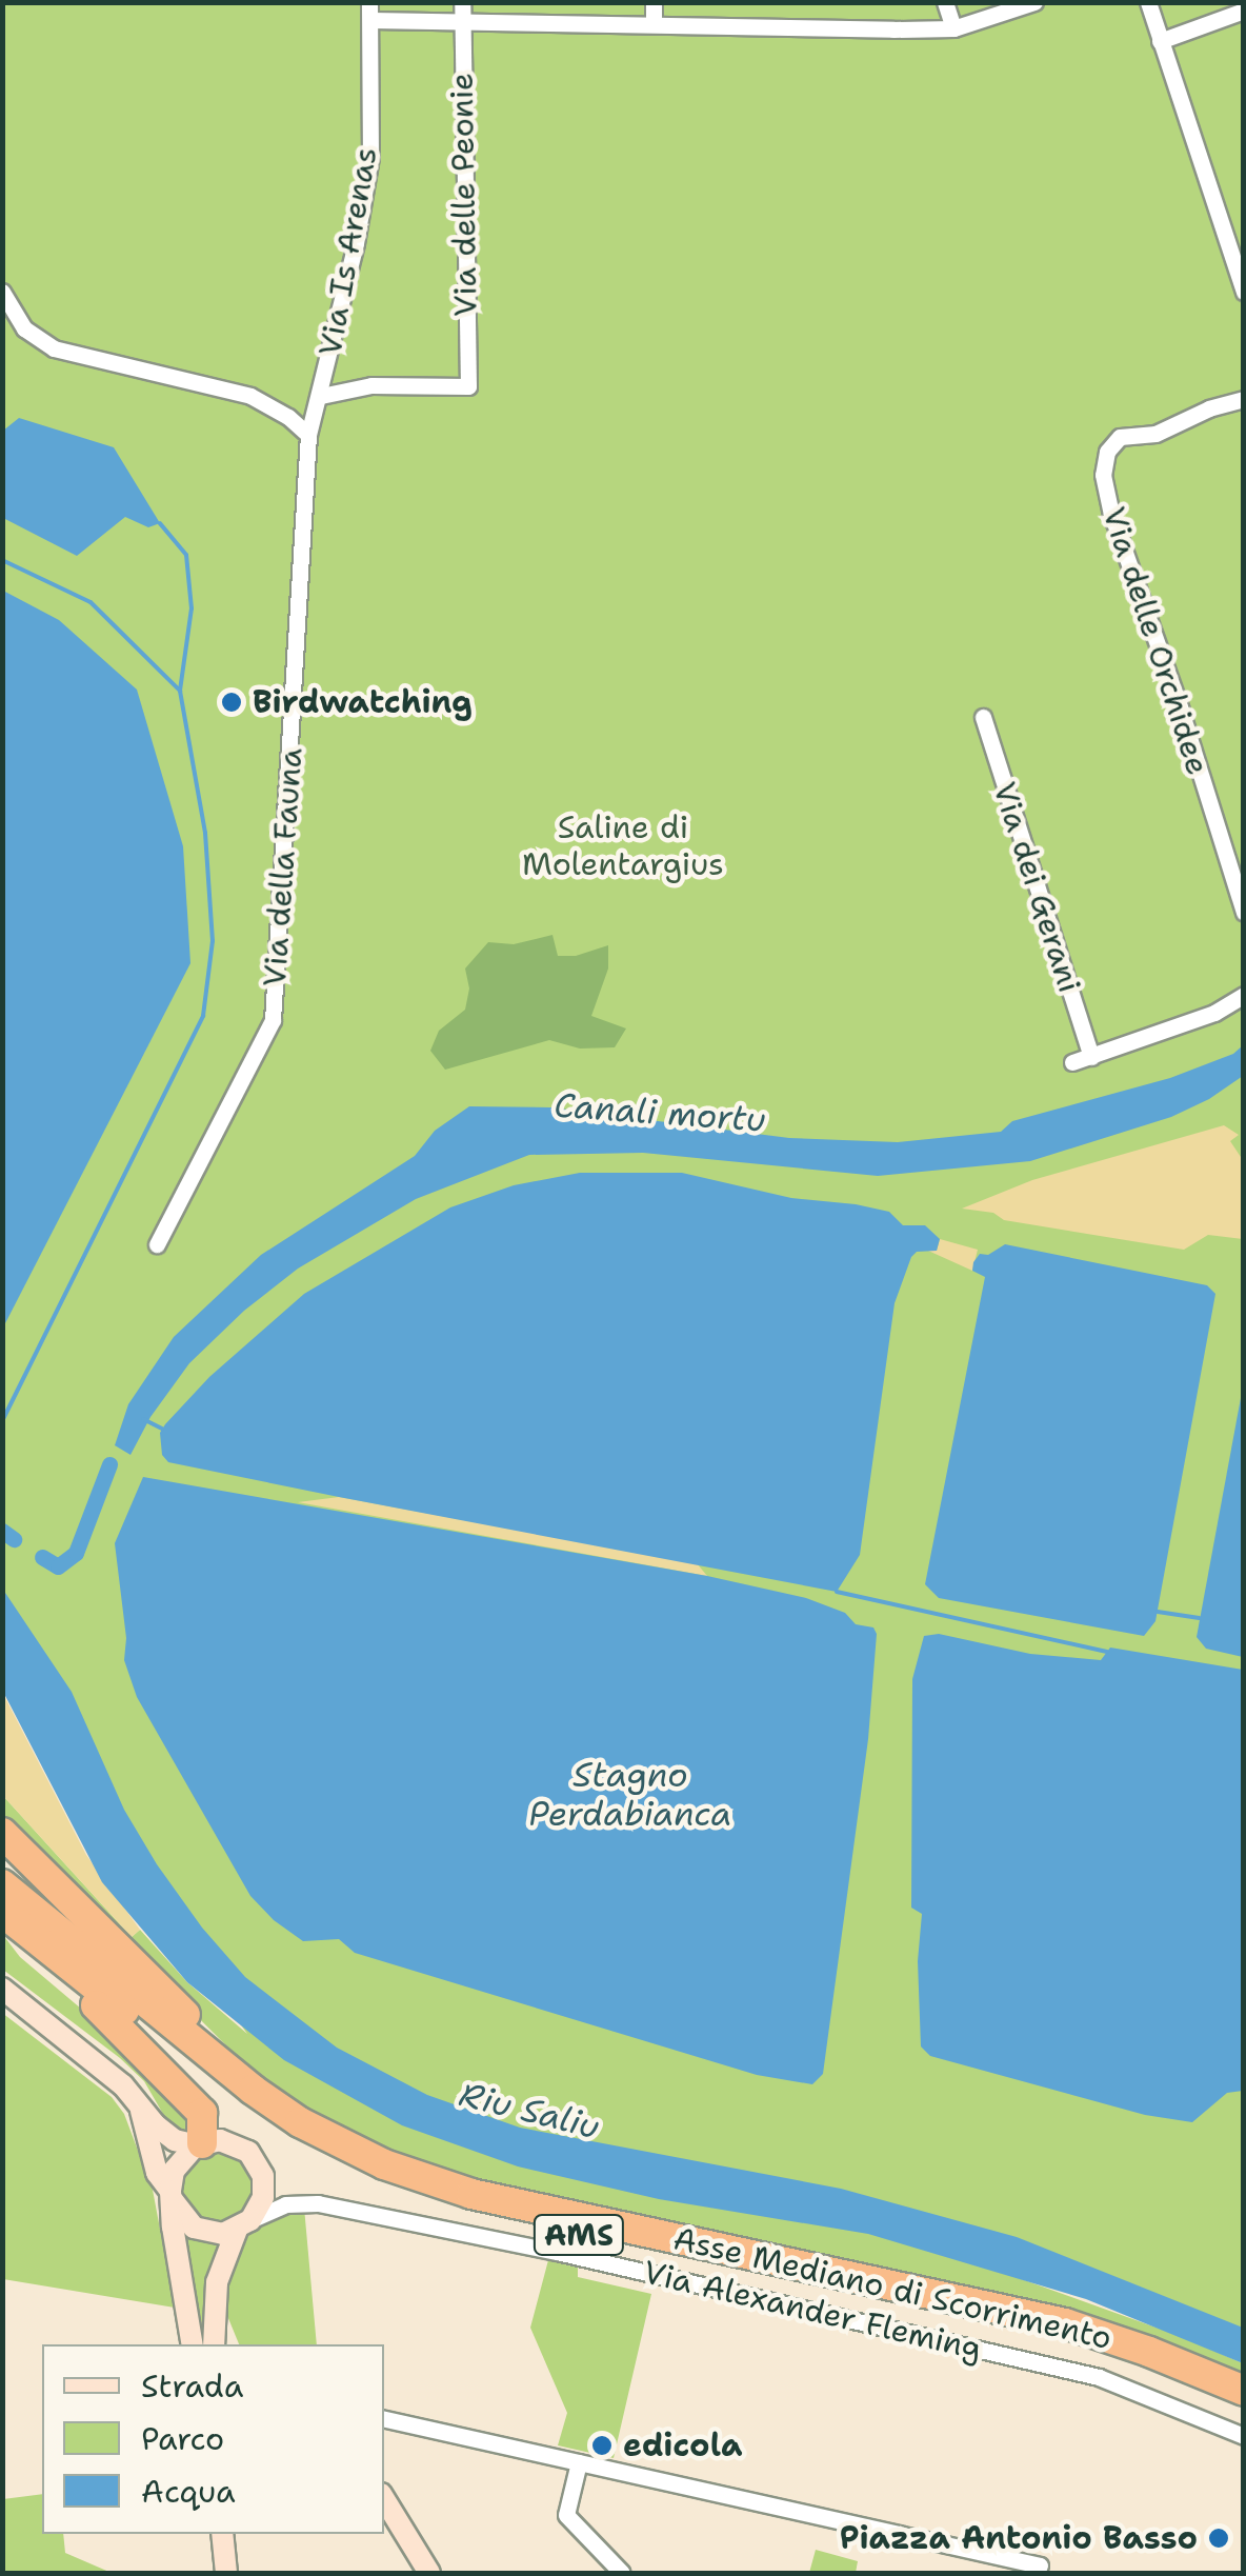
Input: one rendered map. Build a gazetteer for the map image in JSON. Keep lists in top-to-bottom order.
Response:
{
  "streets": {
    "highway": ["AMS", "Asse Mediano di Scorrimento"],
    "street": [
      "Via delle Peonie",
      "Via Is Arenas",
      "Via delle Orchidee",
      "Via della Fauna",
      "Via dei Gerani",
      "Via Alexander Fleming"
    ]
  },
  "crossings": [
    ["Via delle Peonie", "Via Is Arenas"],
    ["Via Is Arenas", "Via della Fauna"]
  ],
  "water": ["Canali mortu", "Stagno Perdabianca", "Riu Saliu"],
  "parks": ["Saline di Molentargius"],
  "places": ["Birdwatching", "edicola", "Piazza Antonio Basso"],
  "legend": ["Strada", "Parco", "Acqua"]
}
